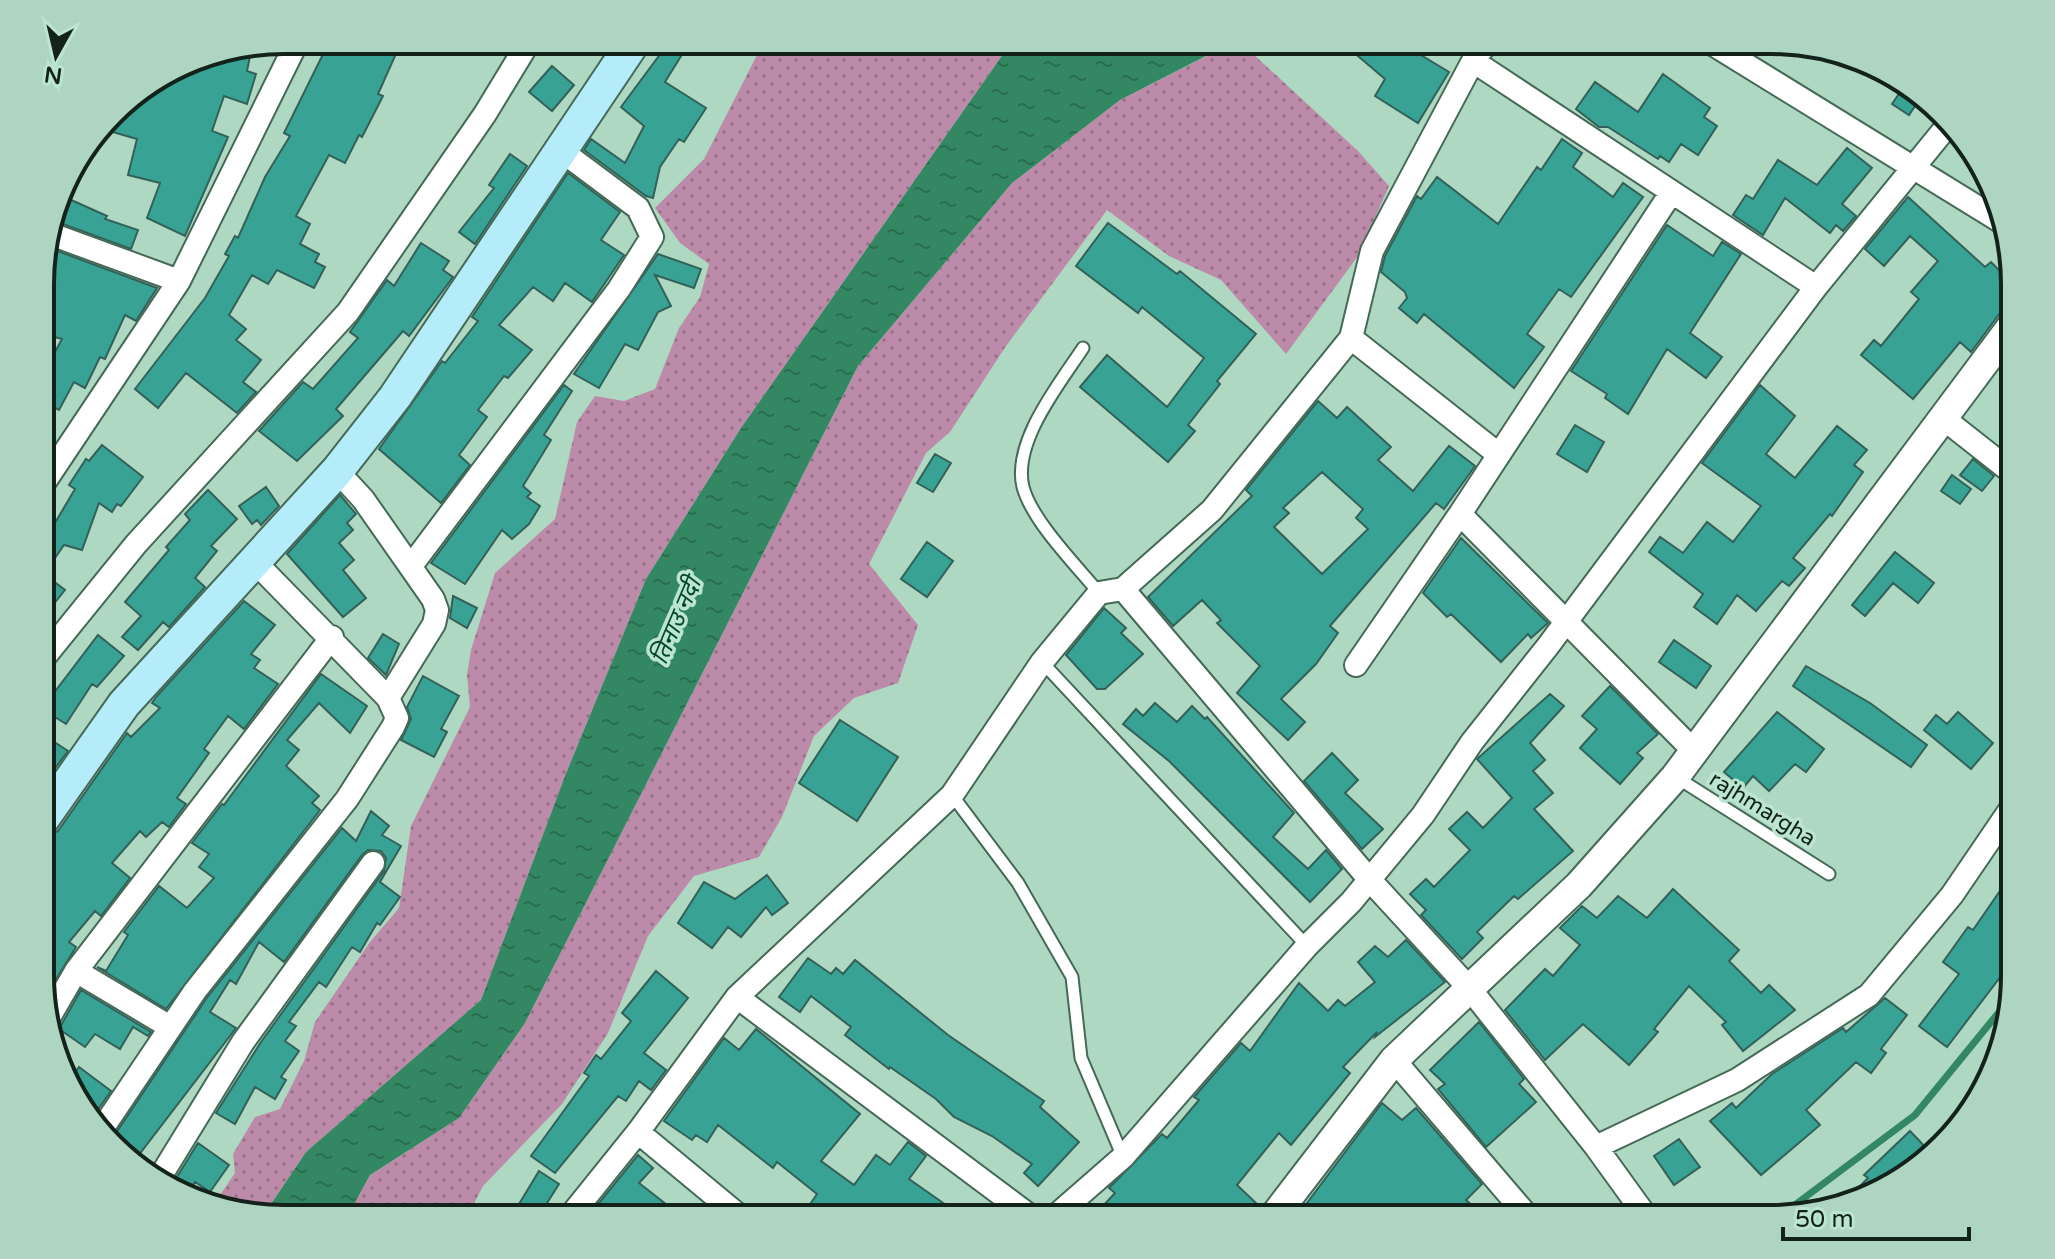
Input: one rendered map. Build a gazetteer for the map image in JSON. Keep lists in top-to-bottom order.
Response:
{
  "streets": {
    "lane": ["rajhmargha"]
  },
  "water": ["तिनाउ नदी"],
  "scale_bar": "50 m",
  "north": "bottom"
}
